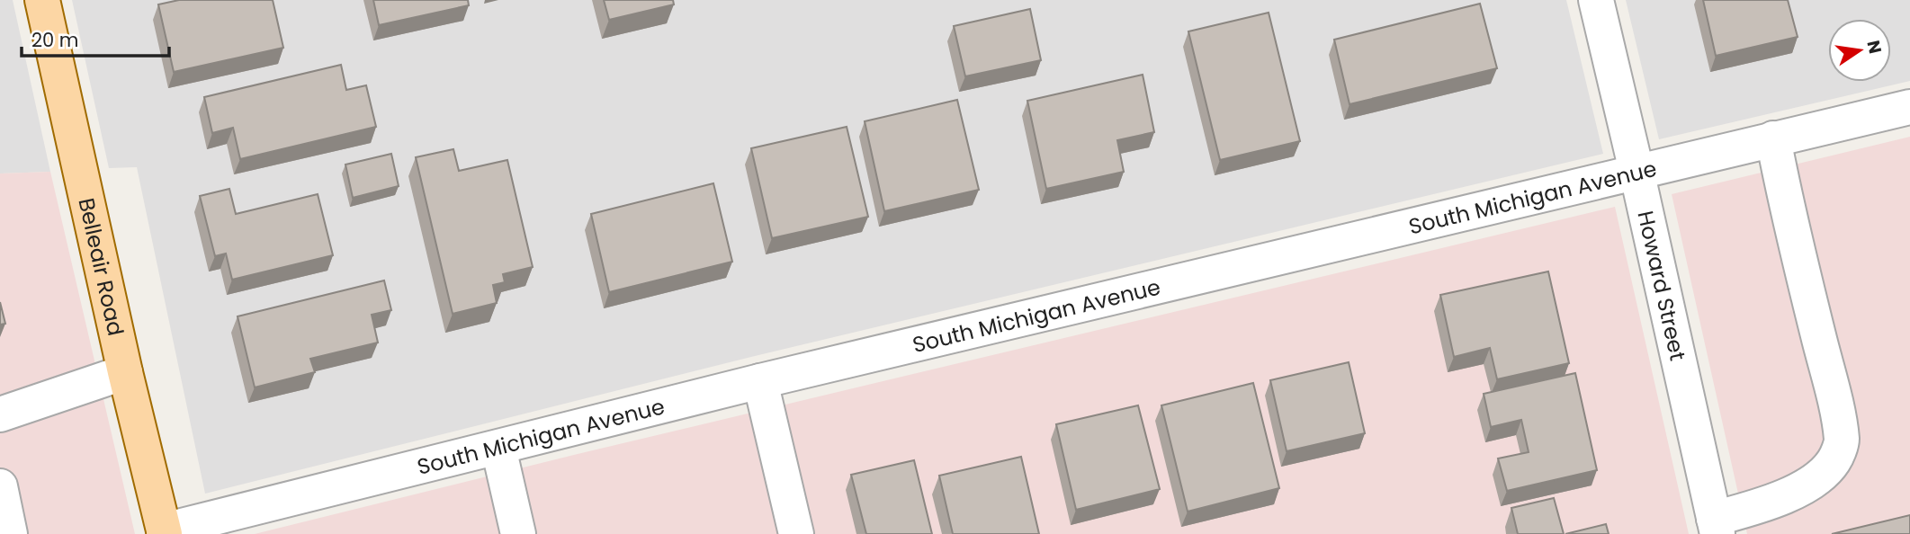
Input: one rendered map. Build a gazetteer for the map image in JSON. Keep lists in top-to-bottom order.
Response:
{
  "streets": {
    "main road": ["Belleair Road"],
    "street": ["South Michigan Avenue", "Howard Street"]
  },
  "crossings": [
    ["South Michigan Avenue", "Belleair Road"],
    ["South Michigan Avenue", "Howard Street"]
  ],
  "scale_bar": "20 m",
  "north": "right"
}
